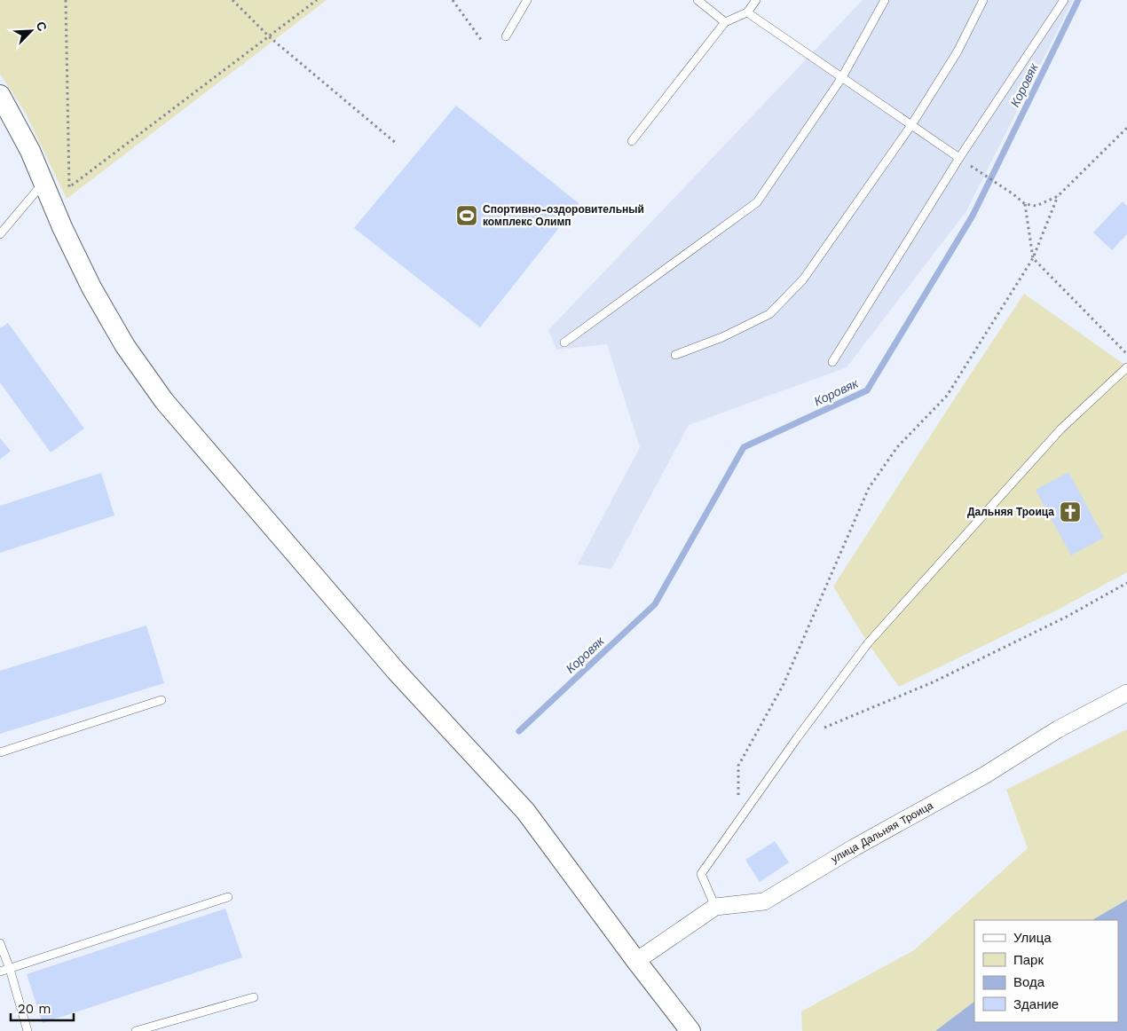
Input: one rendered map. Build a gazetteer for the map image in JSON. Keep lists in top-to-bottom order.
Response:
{
  "streets": {
    "street": ["улица Дальняя Троица"]
  },
  "water": ["Коровяк"],
  "places": {
    "sports": ["Спортивно-оздоровительный комплекс Олимп"],
    "church": ["Дальняя Троица"]
  },
  "legend": [
    "Улица",
    "Парк",
    "Вода",
    "Здание"
  ],
  "scale_bar": "20 m",
  "north": "top right"
}
